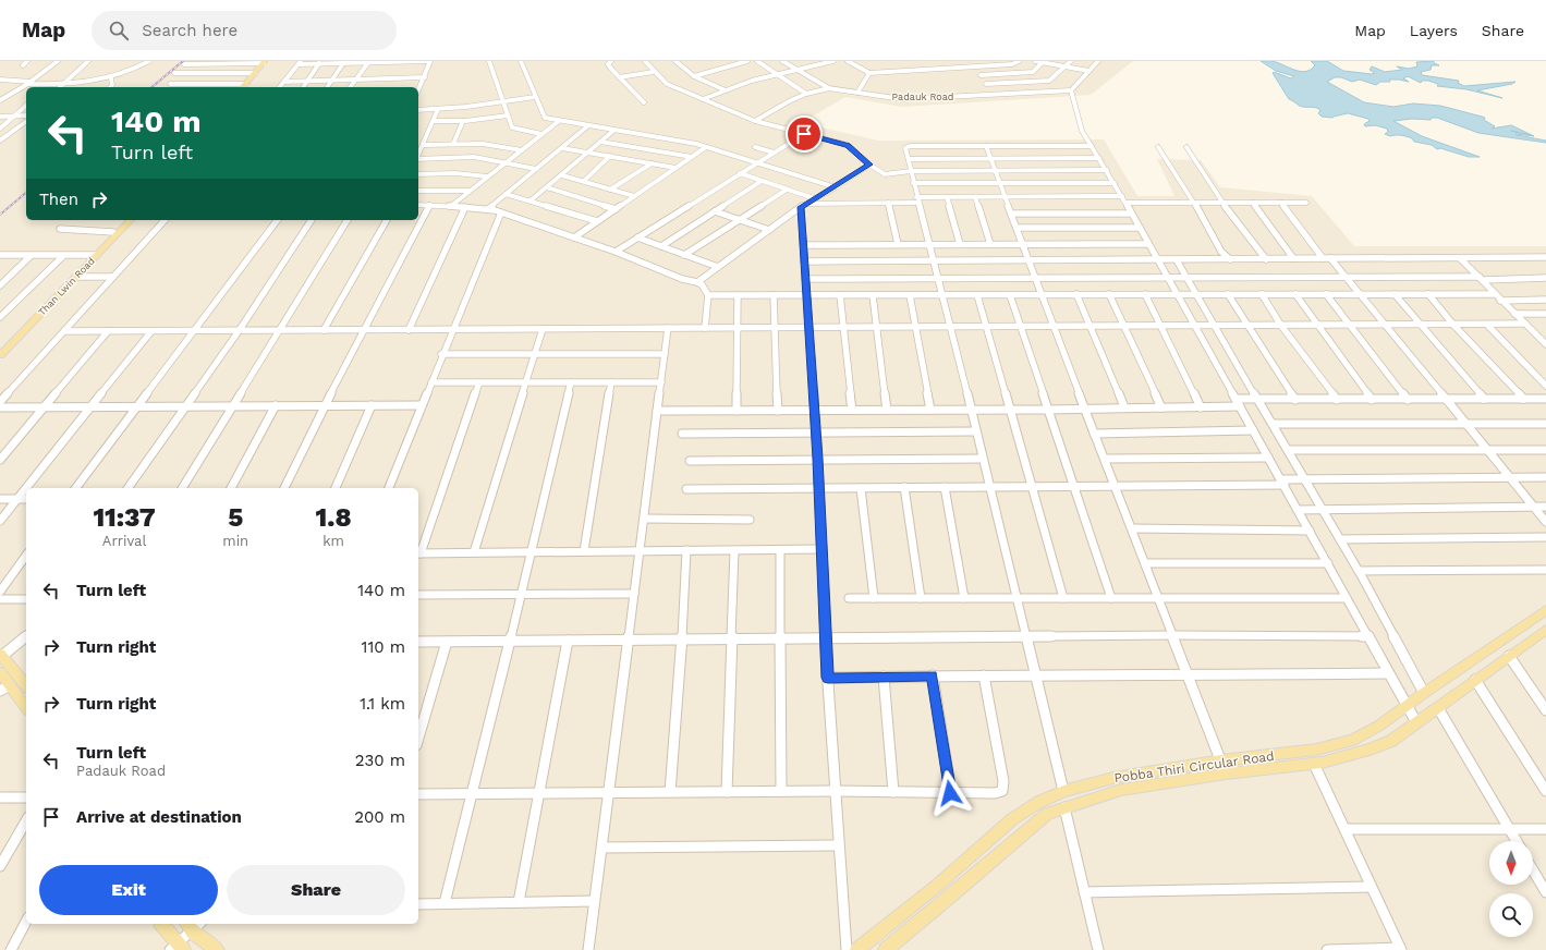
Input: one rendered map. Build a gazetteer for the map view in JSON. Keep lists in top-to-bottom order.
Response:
{
  "streets": {
    "main road": ["Than Lwin Road", "Pobba Thiri Circular Road"],
    "street": ["Padauk Road"]
  },
  "north": "bottom",
  "page": {
    "header": "Map",
    "search": "Search here",
    "nav": ["Map", "Layers", "Share"],
    "turn": ["140 m", "Turn left"],
    "then": "Then",
    "eta": [
      "11:37",
      "Arrival",
      "5",
      "min",
      "1.8",
      "km"
    ],
    "list": [
      {
        "name": "Turn left",
        "value": "140 m"
      },
      {
        "name": "Turn right",
        "value": "110 m"
      },
      {
        "name": "Turn right",
        "value": "1.1 km"
      },
      {
        "name": "Turn left",
        "note": "Padauk Road",
        "value": "230 m"
      },
      {
        "name": "Arrive at destination",
        "value": "200 m"
      }
    ],
    "buttons": ["Exit", "Share"]
  }
}
